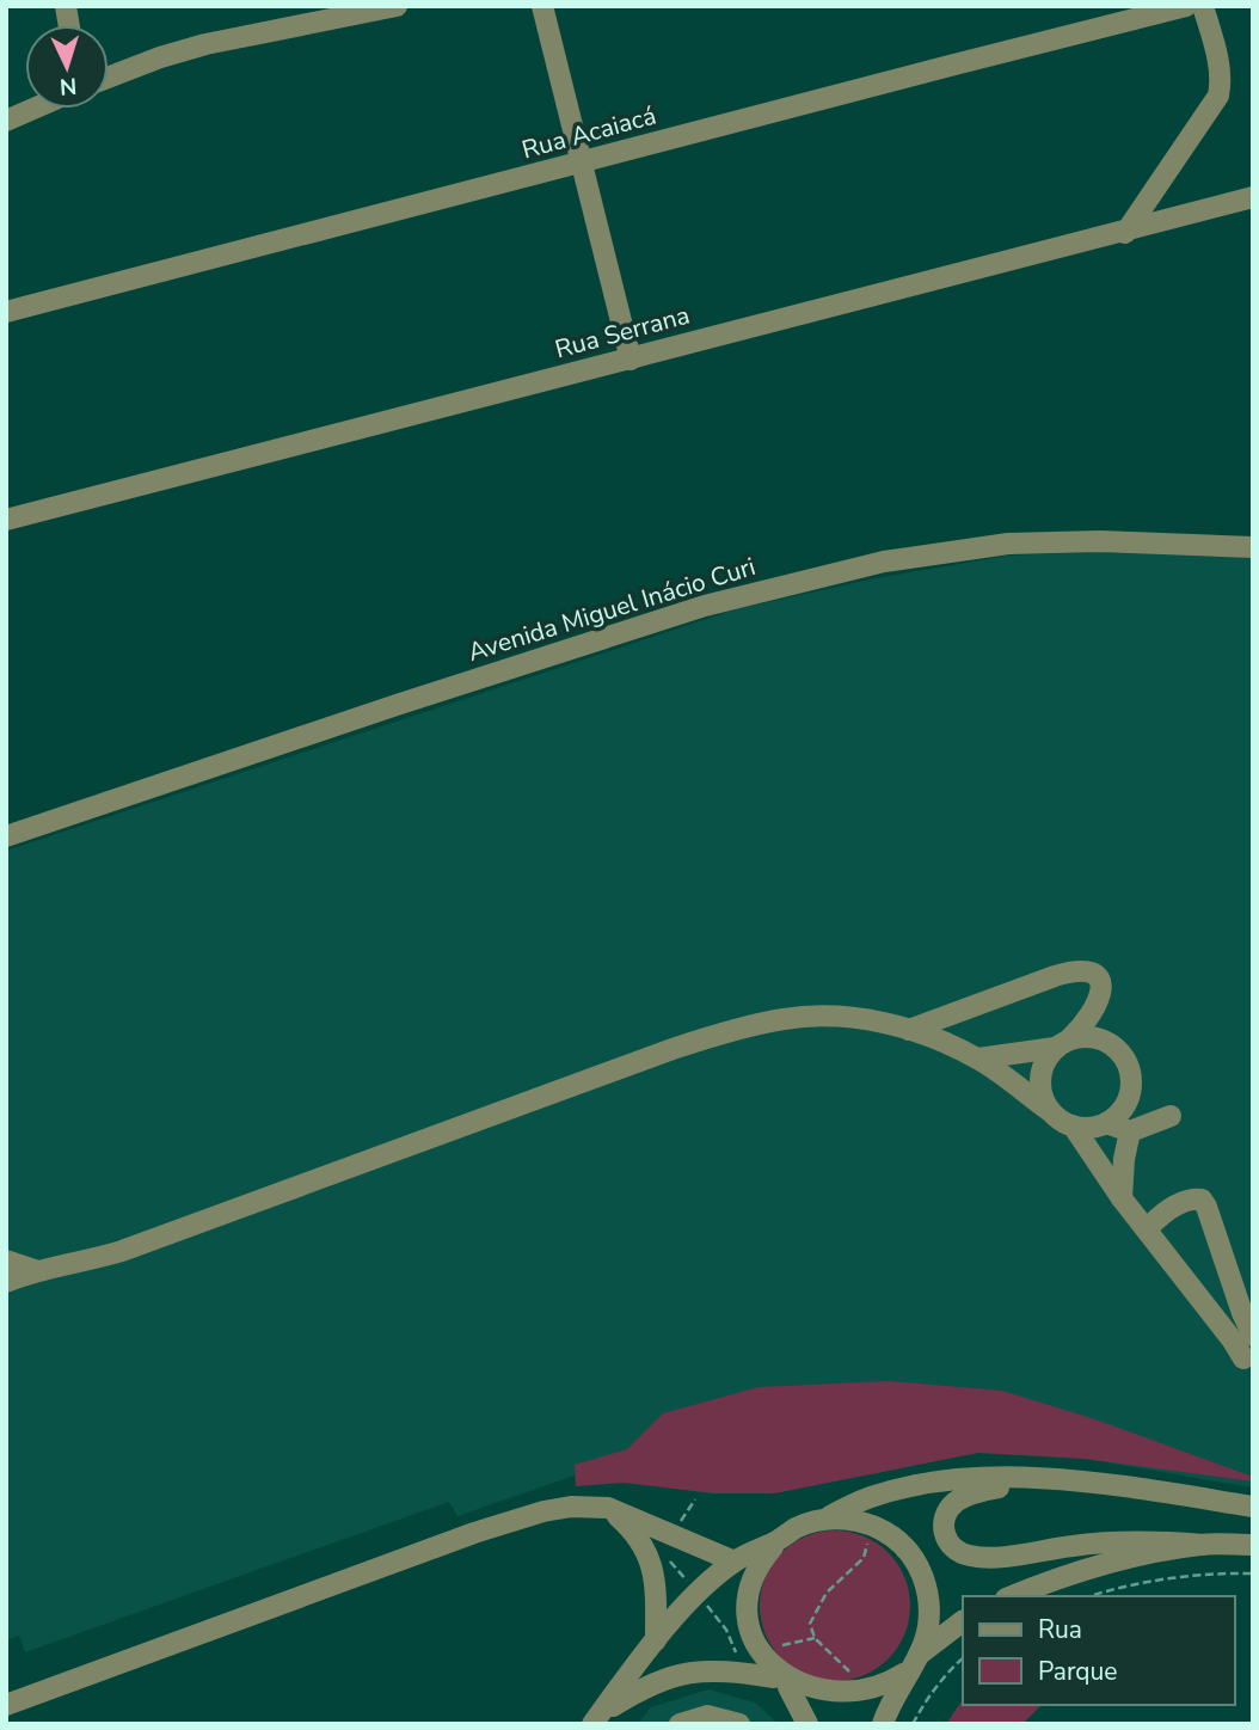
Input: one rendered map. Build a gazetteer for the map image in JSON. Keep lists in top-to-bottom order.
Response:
{
  "streets": {
    "street": ["Rua Acaiacá", "Rua Serrana", "Avenida Miguel Inácio Curi"]
  },
  "legend": ["Rua", "Parque"],
  "north": "bottom"
}
